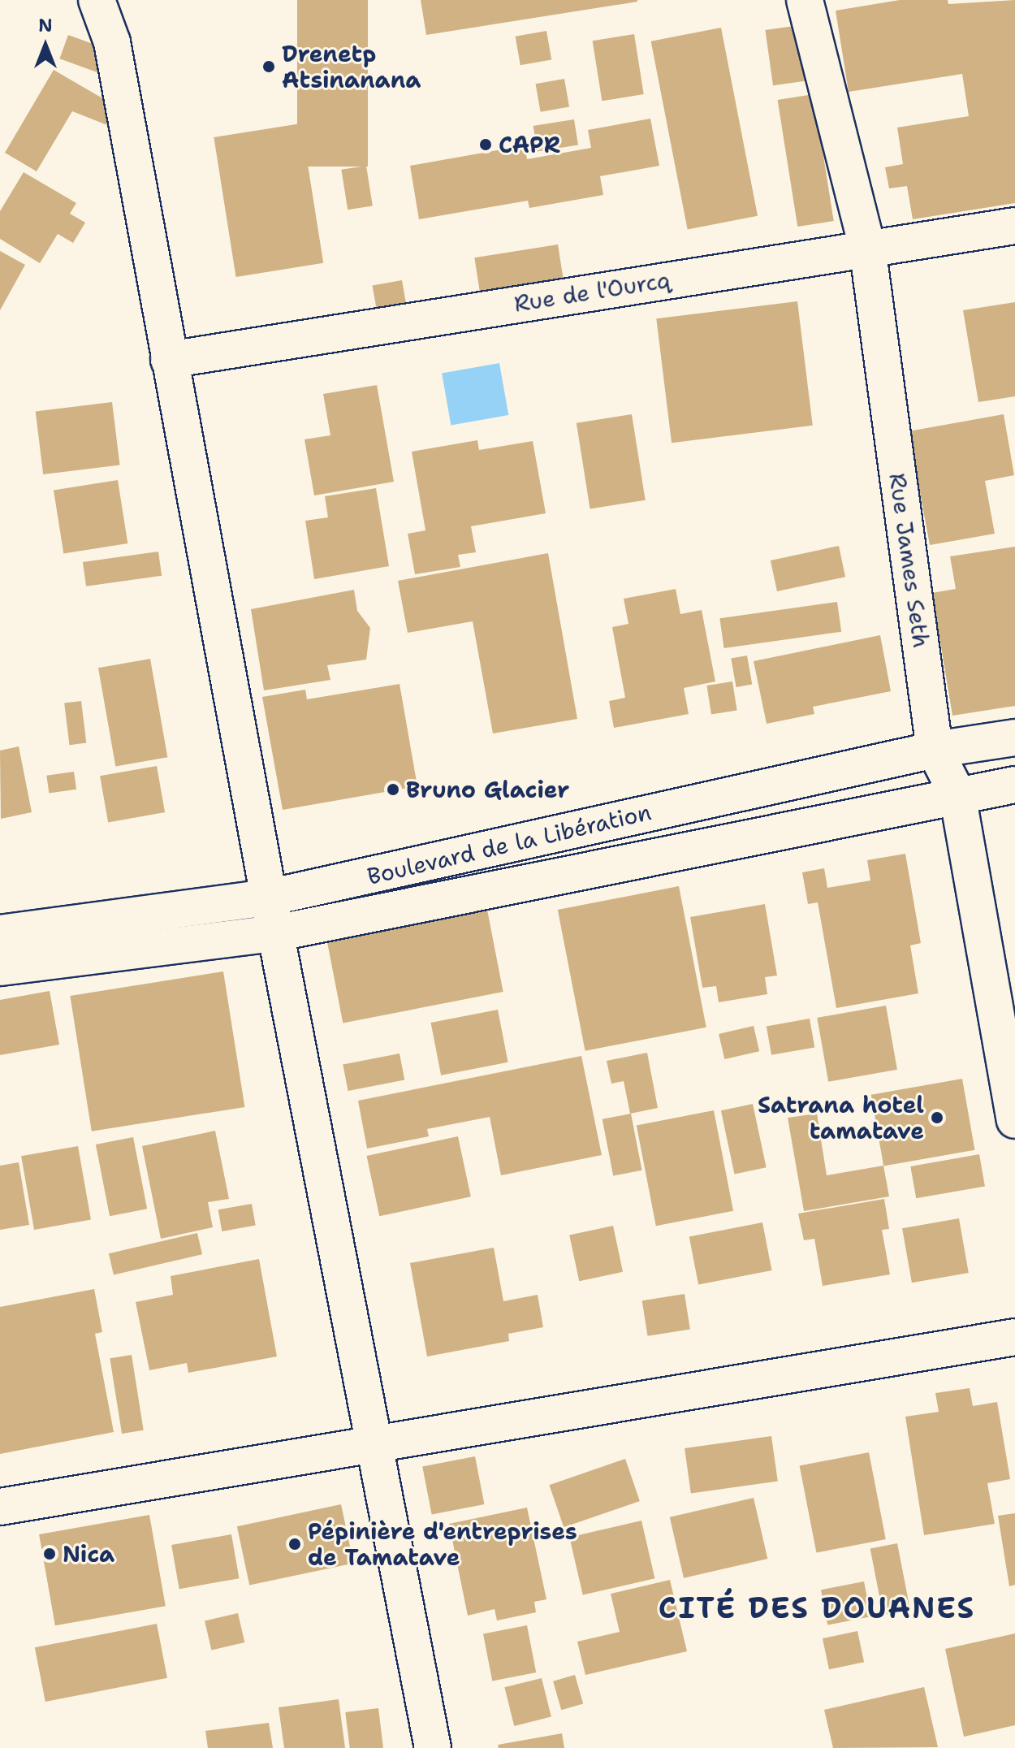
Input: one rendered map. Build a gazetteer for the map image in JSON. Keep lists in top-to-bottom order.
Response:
{
  "streets": {
    "street": ["Rue de l'Ourcq", "Rue James Seth", "Boulevard de la Libération"]
  },
  "crossings": [
    ["Rue de l'Ourcq", "Rue James Seth"],
    ["Rue James Seth", "Boulevard de la Libération"]
  ],
  "districts": ["CITÉ DES DOUANES"],
  "places": [
    "Drenetp Atsinanana",
    "CAPR",
    "Bruno Glacier",
    "Satrana hotel tamatave",
    "Pépinière d'entreprises de Tamatave",
    "Nica"
  ],
  "north": "top"
}
